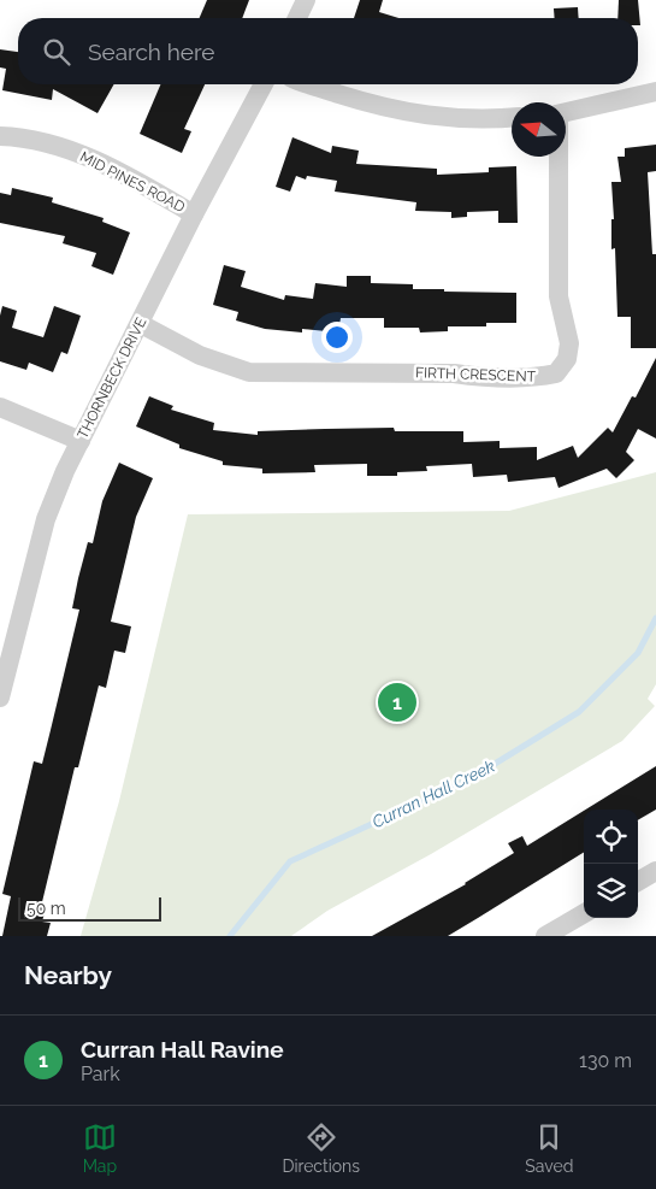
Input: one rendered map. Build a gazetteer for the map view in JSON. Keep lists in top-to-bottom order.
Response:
{
  "streets": {
    "street": ["MID PINES ROAD", "FIRTH CRESCENT", "THORNBECK DRIVE"]
  },
  "crossings": [
    ["MID PINES ROAD", "THORNBECK DRIVE"],
    ["FIRTH CRESCENT", "THORNBECK DRIVE"]
  ],
  "water": ["Curran Hall Creek"],
  "scale_bar": "50 m",
  "north": "left",
  "page": {
    "search": "Search here",
    "pins": "1",
    "scale": "50 m",
    "heading": "Nearby",
    "list": [
      {
        "mark": "1",
        "name": "Curran Hall Ravine",
        "note": "Park",
        "value": "130 m"
      }
    ],
    "nav": ["Map", "Directions", "Saved"]
  }
}
